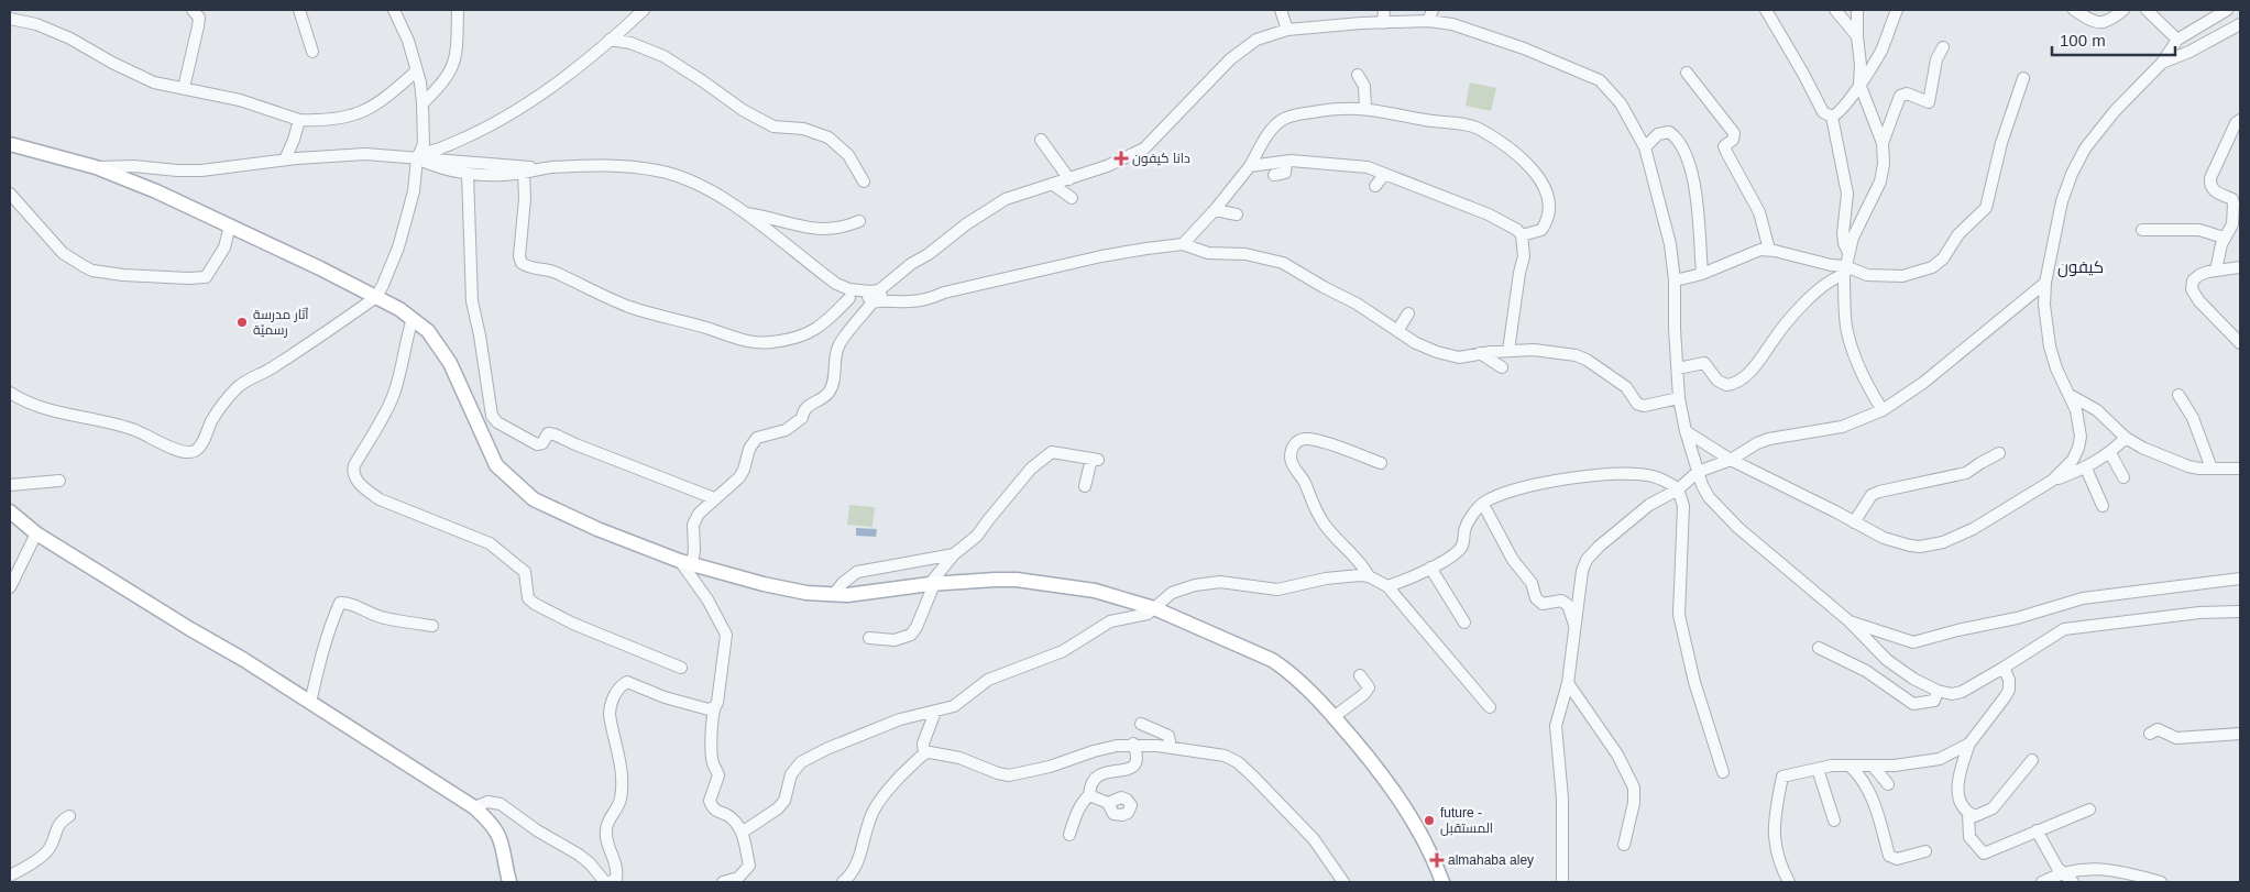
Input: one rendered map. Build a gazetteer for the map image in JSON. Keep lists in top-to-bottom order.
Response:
{
  "districts": ["كيفون"],
  "places": {
    "health": ["دانا كيفون", "almahaba aley"],
    "other": ["آثار مدرسة رسميّة", "future - المستقبل"]
  },
  "scale_bar": "100 m"
}
